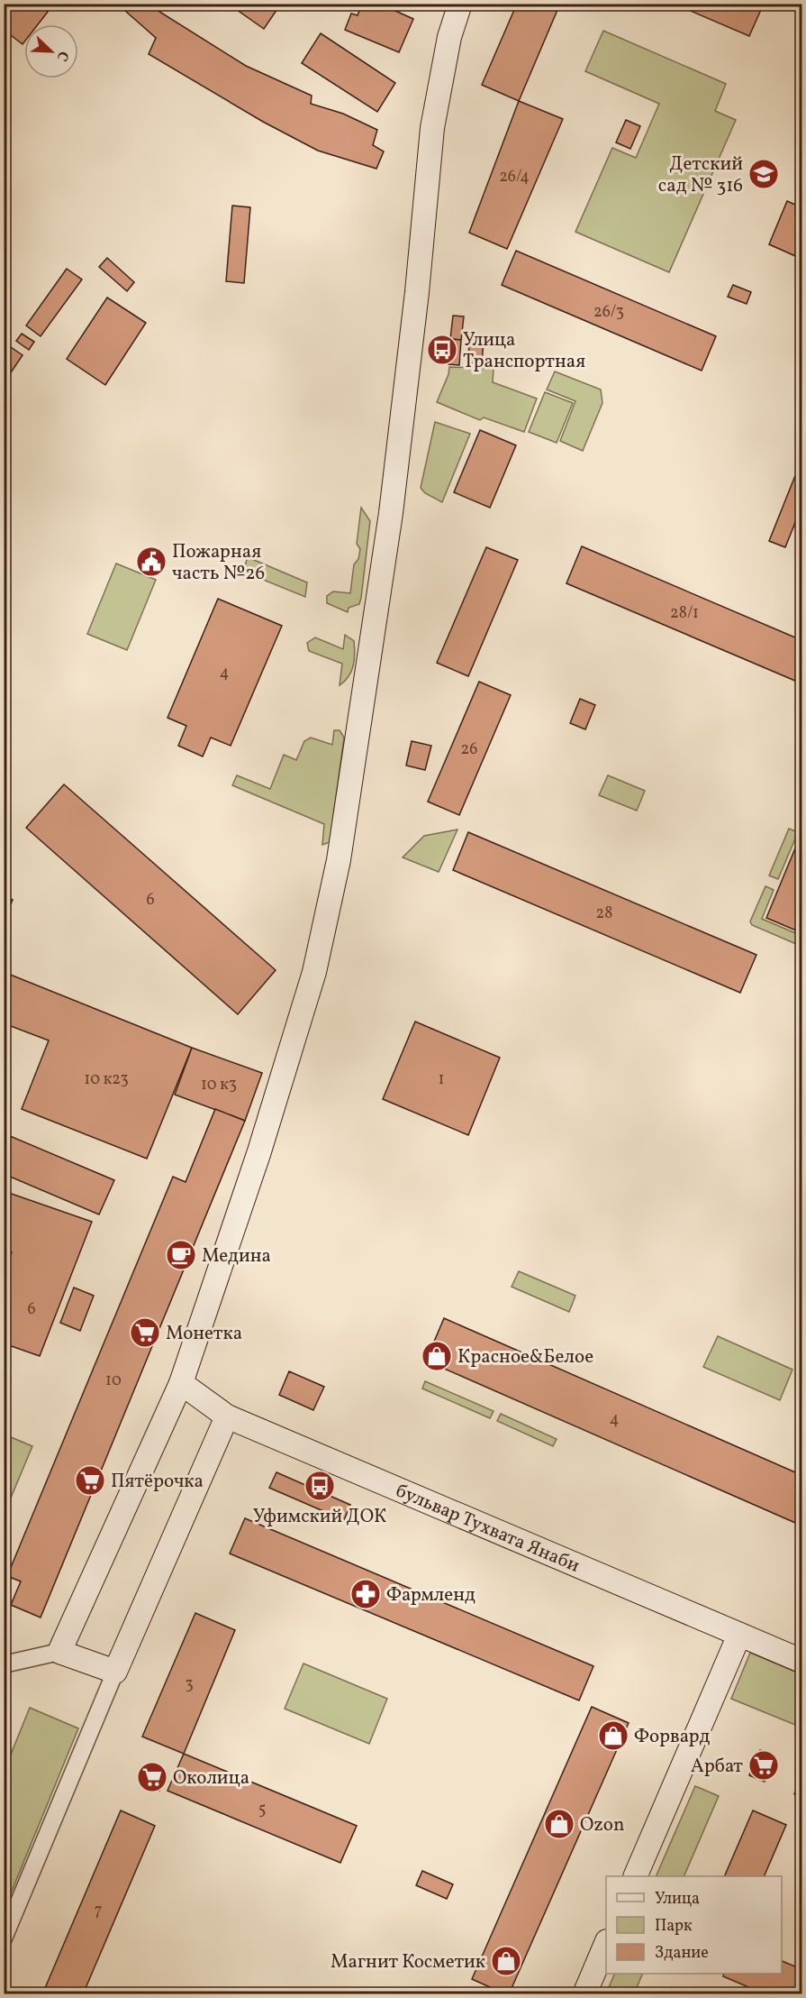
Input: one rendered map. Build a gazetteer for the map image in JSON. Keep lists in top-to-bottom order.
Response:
{
  "streets": {
    "street": ["бульвар Тухвата Янаби"]
  },
  "places": {
    "school or university": ["Детский сад № 316"],
    "bus stop": ["Улица Транспортная", "Уфимский ДОК"],
    "public building": ["Пожарная часть №26"],
    "cafe": ["Медина"],
    "supermarket": [
      "Монетка",
      "Пятёрочка",
      "Арбат",
      "Околица"
    ],
    "shop": [
      "Красное&Белое",
      "Форвард",
      "Ozon",
      "Магнит Косметик"
    ],
    "pharmacy": ["Фармленд"]
  },
  "house_numbers": [
    "26/4",
    "26/3",
    "28/1",
    "4",
    "26",
    "6",
    "28",
    "10 к23",
    "1",
    "10 к3",
    "6",
    "10",
    "4",
    "3",
    "5",
    "7"
  ],
  "legend": ["Улица", "Парк", "Здание"],
  "north": "bottom right"
}
